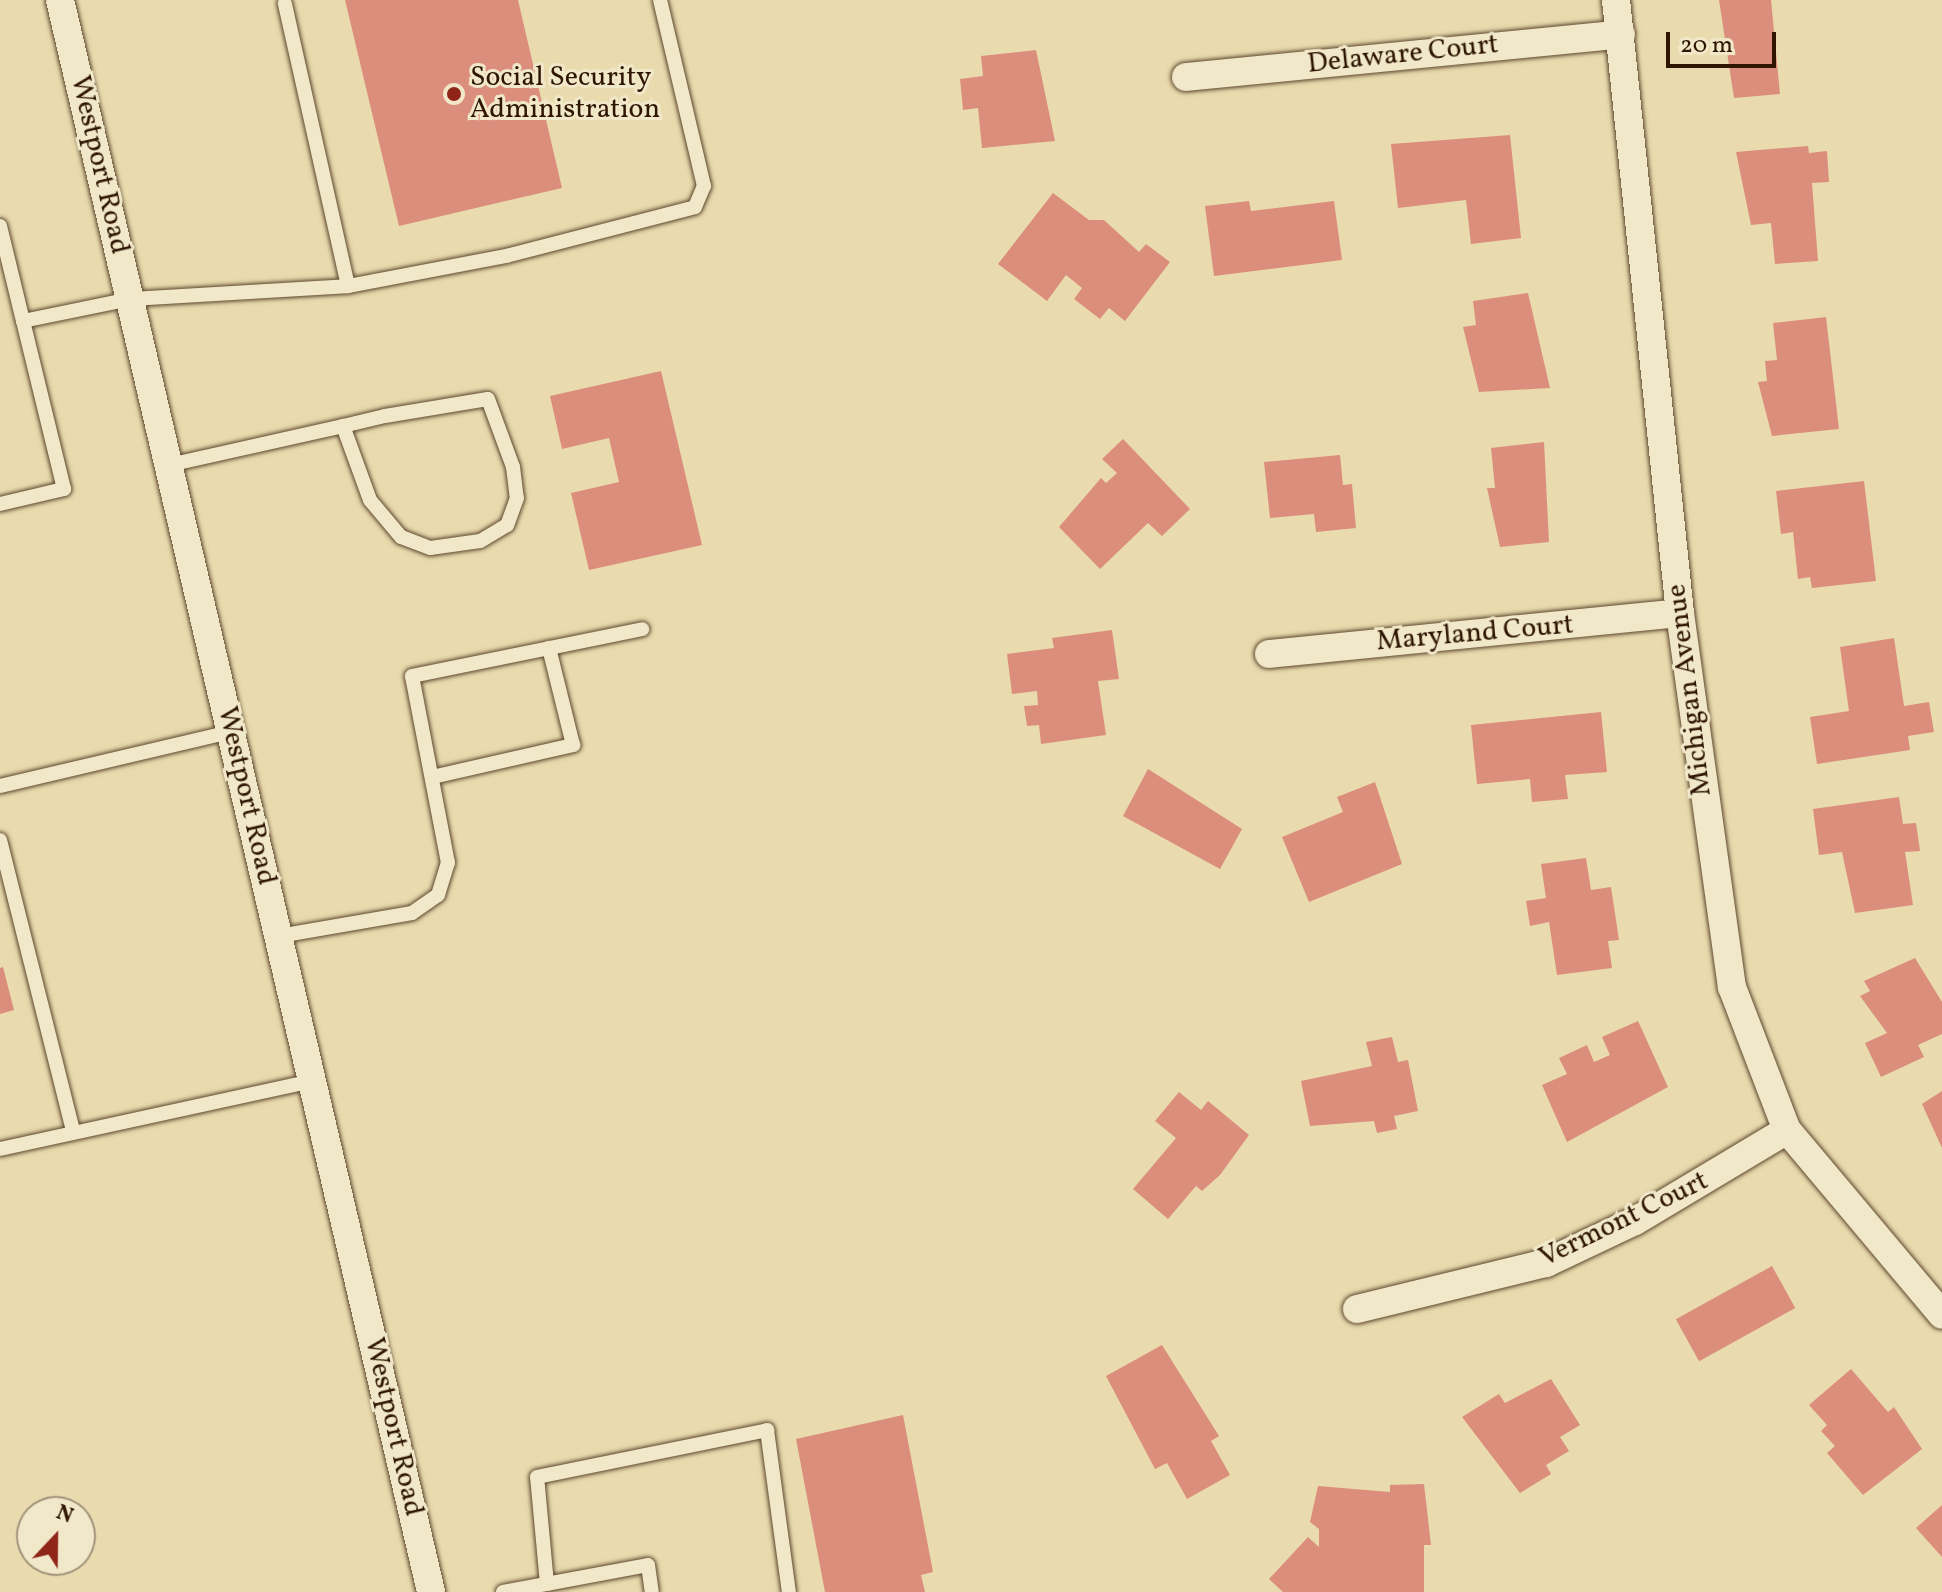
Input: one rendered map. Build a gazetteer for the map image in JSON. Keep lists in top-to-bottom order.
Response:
{
  "streets": {
    "street": [
      "Delaware Court",
      "Westport Road",
      "Maryland Court",
      "Michigan Avenue",
      "Vermont Court"
    ]
  },
  "crossings": [
    ["Delaware Court", "Michigan Avenue"],
    ["Maryland Court", "Michigan Avenue"],
    ["Michigan Avenue", "Vermont Court"]
  ],
  "places": ["Social Security Administration"],
  "scale_bar": "20 m",
  "north": "top"
}
